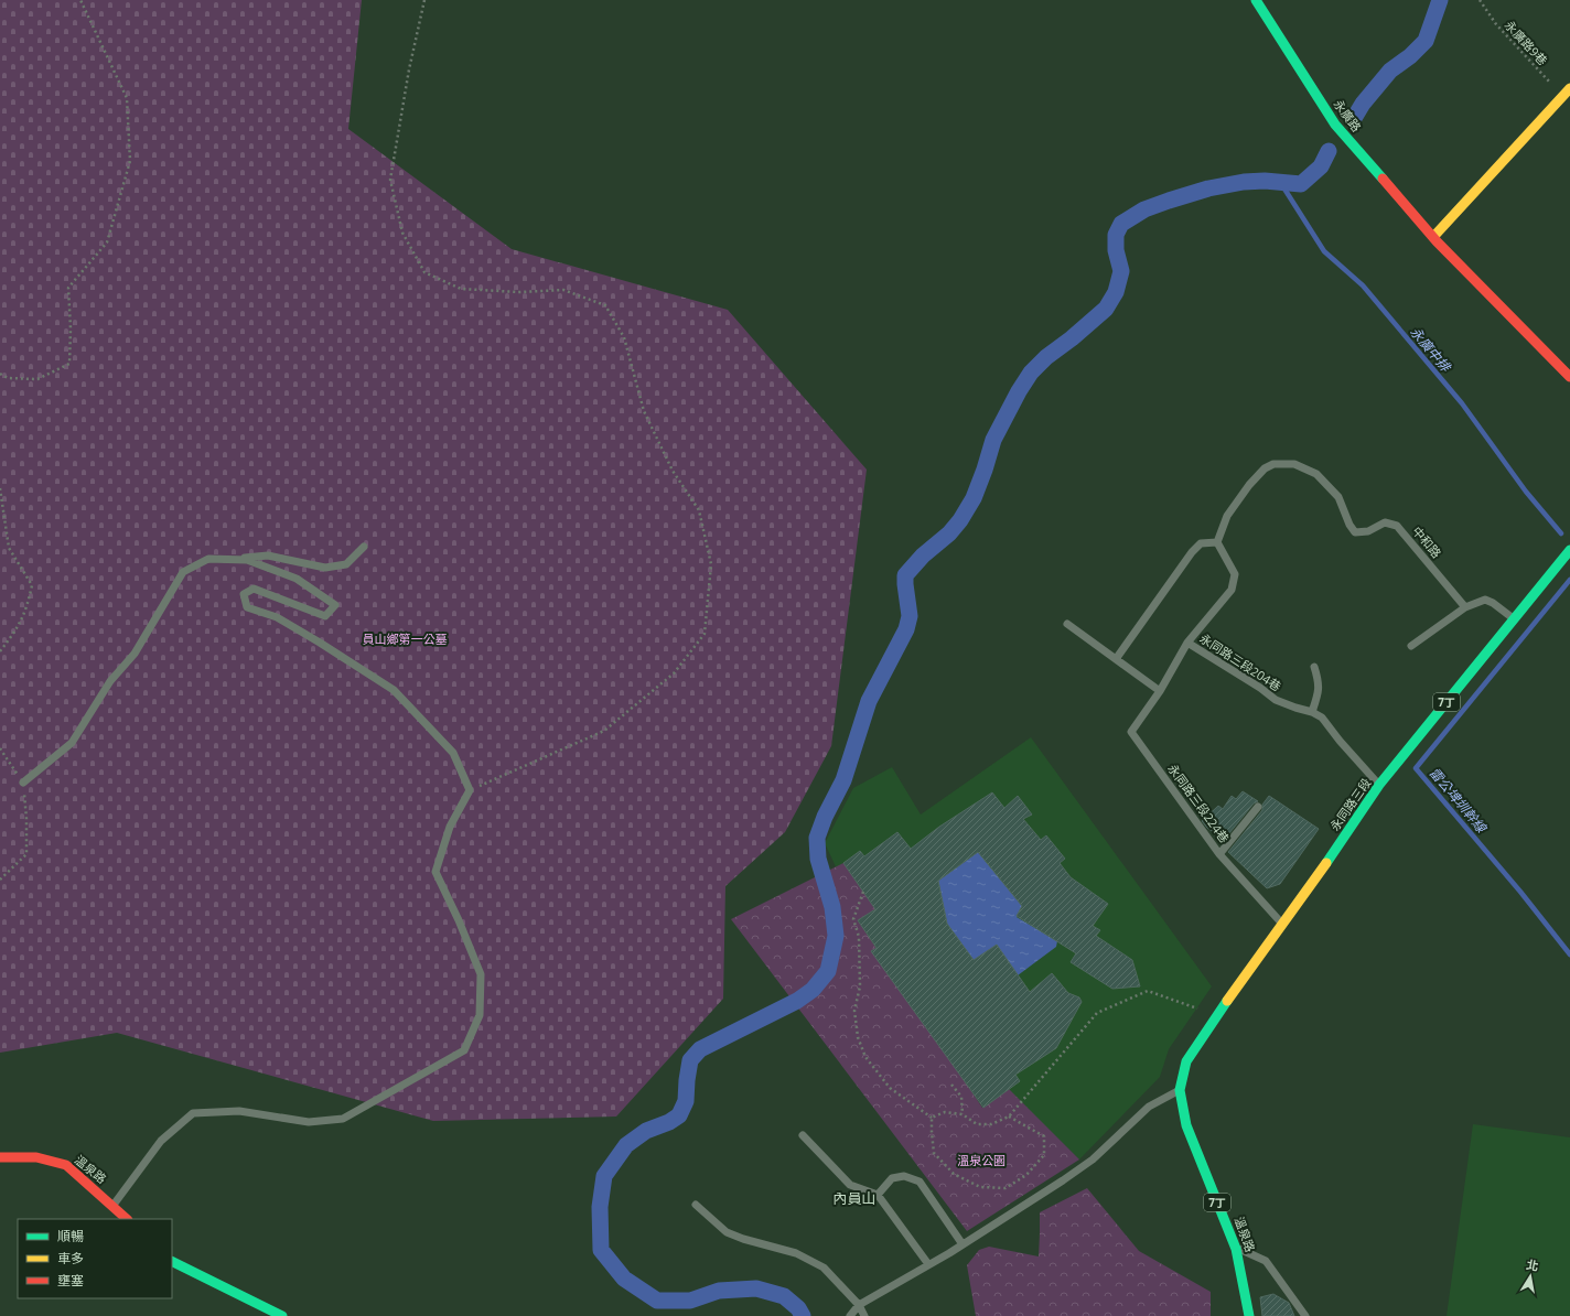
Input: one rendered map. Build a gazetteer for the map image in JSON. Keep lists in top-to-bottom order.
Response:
{
  "streets": {
    "street": [
      "永廣路",
      "7丁",
      "永同路三段",
      "溫泉路"
    ],
    "lane": ["中和路", "永同路三段204巷", "永同路三段224巷"],
    "path": ["永廣路9巷"]
  },
  "crossings": [
    ["永同路三段204巷", "永同路三段"],
    ["永同路三段224巷", "永同路三段"],
    ["永同路三段", "溫泉路"]
  ],
  "districts": ["內員山"],
  "water": ["永廣中排", "雷公埤圳幹線"],
  "parks": ["員山鄉第一公墓", "溫泉公園"],
  "legend": ["順暢", "車多", "壅塞"],
  "north": "top"
}
